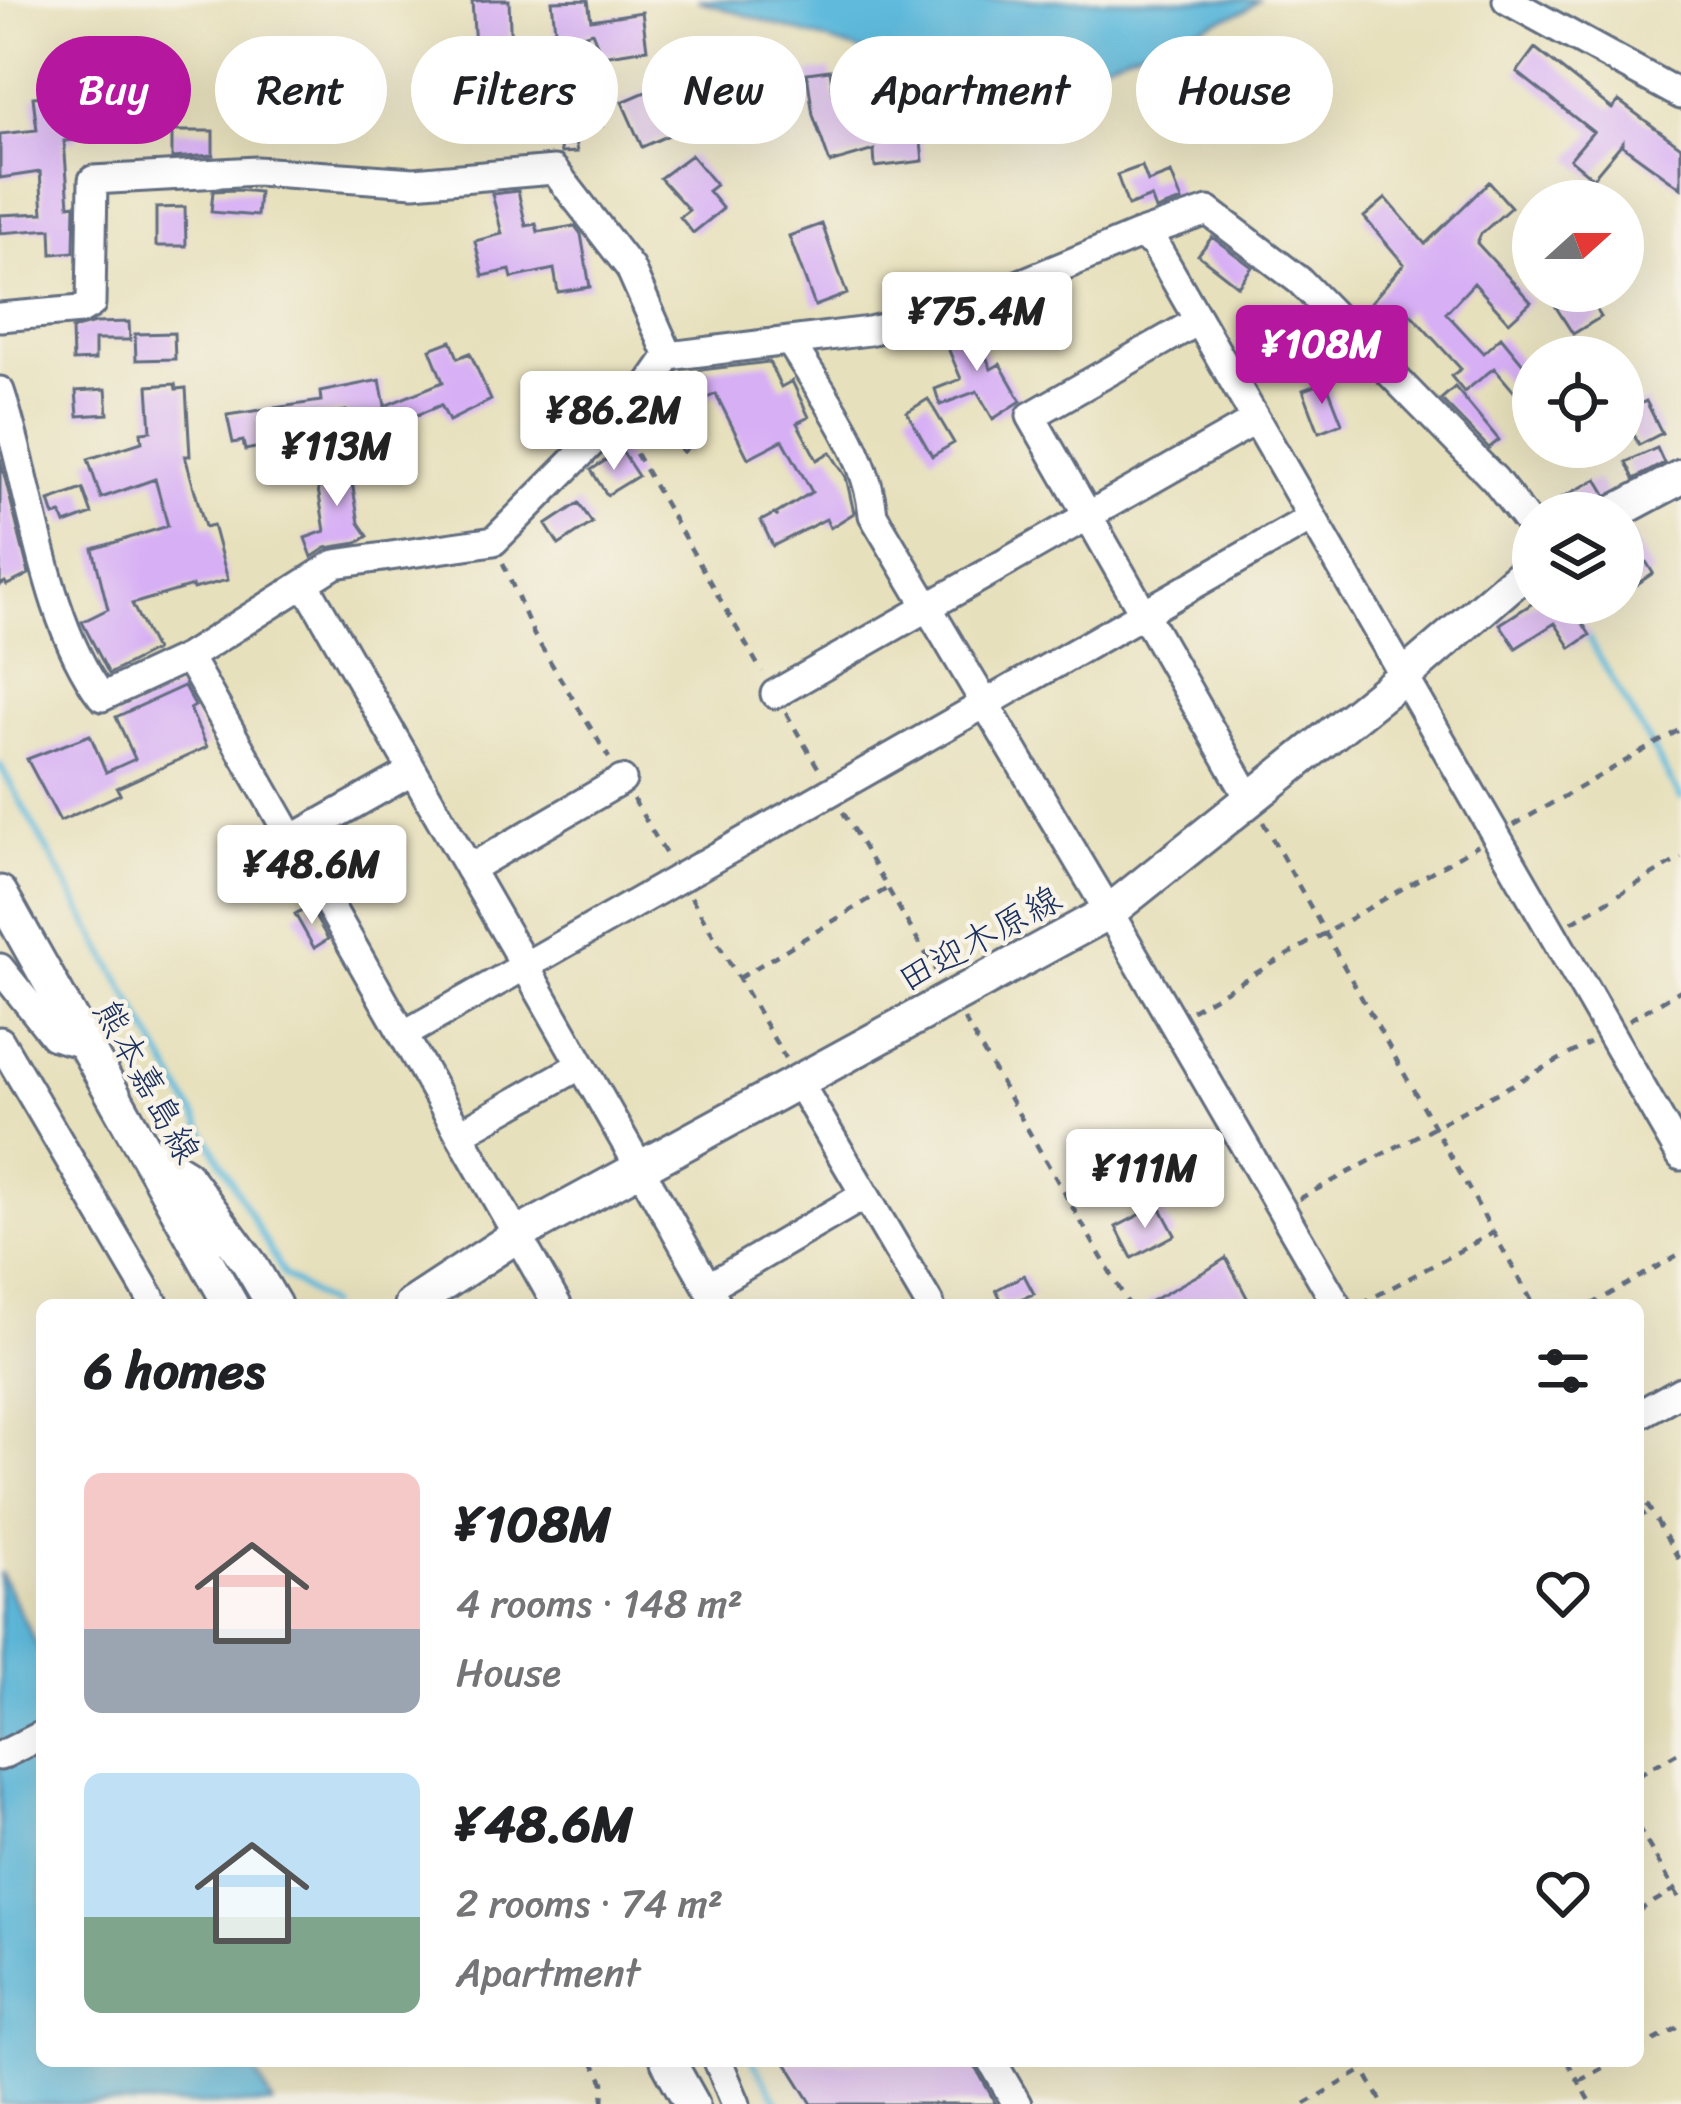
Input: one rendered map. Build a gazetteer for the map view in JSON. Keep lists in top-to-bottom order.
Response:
{
  "streets": {
    "main road": ["田迎木原線", "熊本嘉島線"]
  },
  "north": "right",
  "page": {
    "chip": [
      "Buy",
      "Rent",
      "Filters",
      "New",
      "Apartment",
      "House"
    ],
    "price": [
      "¥75.4M",
      "¥108M",
      "¥86.2M",
      "¥113M",
      "¥48.6M",
      "¥111M"
    ],
    "heading": "6 homes",
    "list": [
      {
        "name": "¥108M",
        "note": "4 rooms · 148 m² · House"
      },
      {
        "name": "¥48.6M",
        "note": "2 rooms · 74 m² · Apartment"
      }
    ]
  }
}
